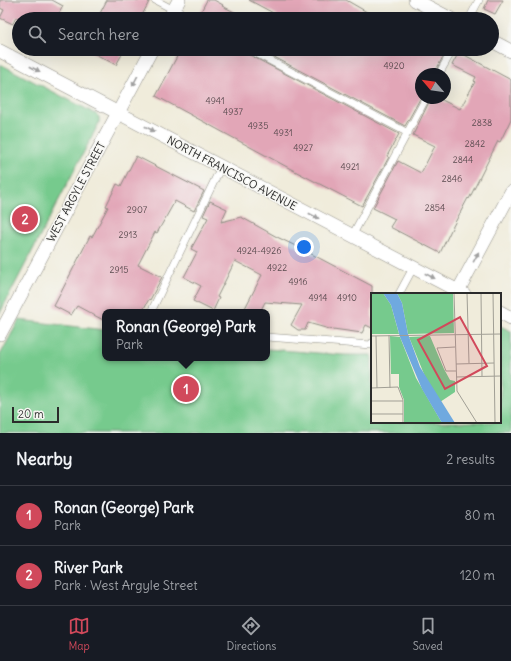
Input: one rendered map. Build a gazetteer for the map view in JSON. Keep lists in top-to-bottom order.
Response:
{
  "streets": {
    "street": ["NORTH FRANCISCO AVENUE", "WEST ARGYLE STREET"]
  },
  "crossings": [
    ["NORTH FRANCISCO AVENUE", "WEST ARGYLE STREET"]
  ],
  "one_way": ["NORTH FRANCISCO AVENUE"],
  "house_numbers": [
    "4920",
    "4941",
    "4937",
    "2838",
    "4935",
    "4931",
    "2842",
    "4927",
    "2844",
    "4921",
    "2846",
    "2854",
    "2907",
    "2913",
    "4924-4926",
    "4922",
    "2915",
    "4916",
    "4914",
    "4910"
  ],
  "scale_bar": "20 m",
  "north": "top left",
  "page": {
    "search": "Search here",
    "pins": ["2", "1"],
    "popup": ["Ronan (George) Park", "Park"],
    "scale": "20 m",
    "heading": ["Nearby", "2 results"],
    "list": [
      {
        "mark": "1",
        "name": "Ronan (George) Park",
        "note": "Park",
        "value": "80 m"
      },
      {
        "mark": "2",
        "name": "River Park",
        "note": "Park · West Argyle Street",
        "value": "120 m"
      }
    ],
    "nav": ["Map", "Directions", "Saved"]
  }
}
